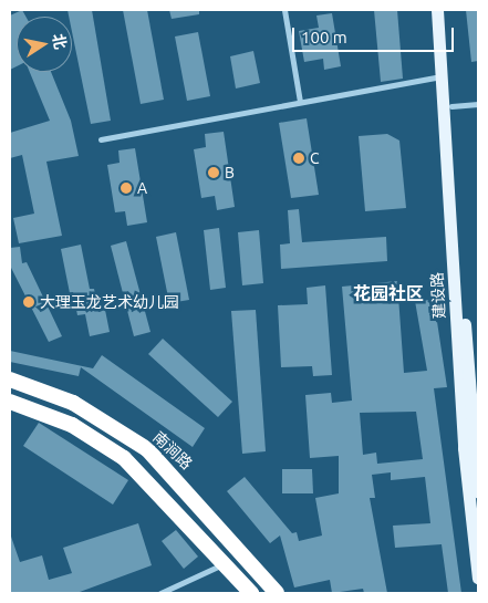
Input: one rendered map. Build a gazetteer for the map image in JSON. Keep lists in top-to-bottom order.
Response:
{
  "streets": {
    "highway": ["南涧路"],
    "main road": ["建设路"]
  },
  "districts": ["花园社区"],
  "places": [
    "C",
    "B",
    "A",
    "大理玉龙艺术幼儿园"
  ],
  "scale_bar": "100 m",
  "north": "right"
}
